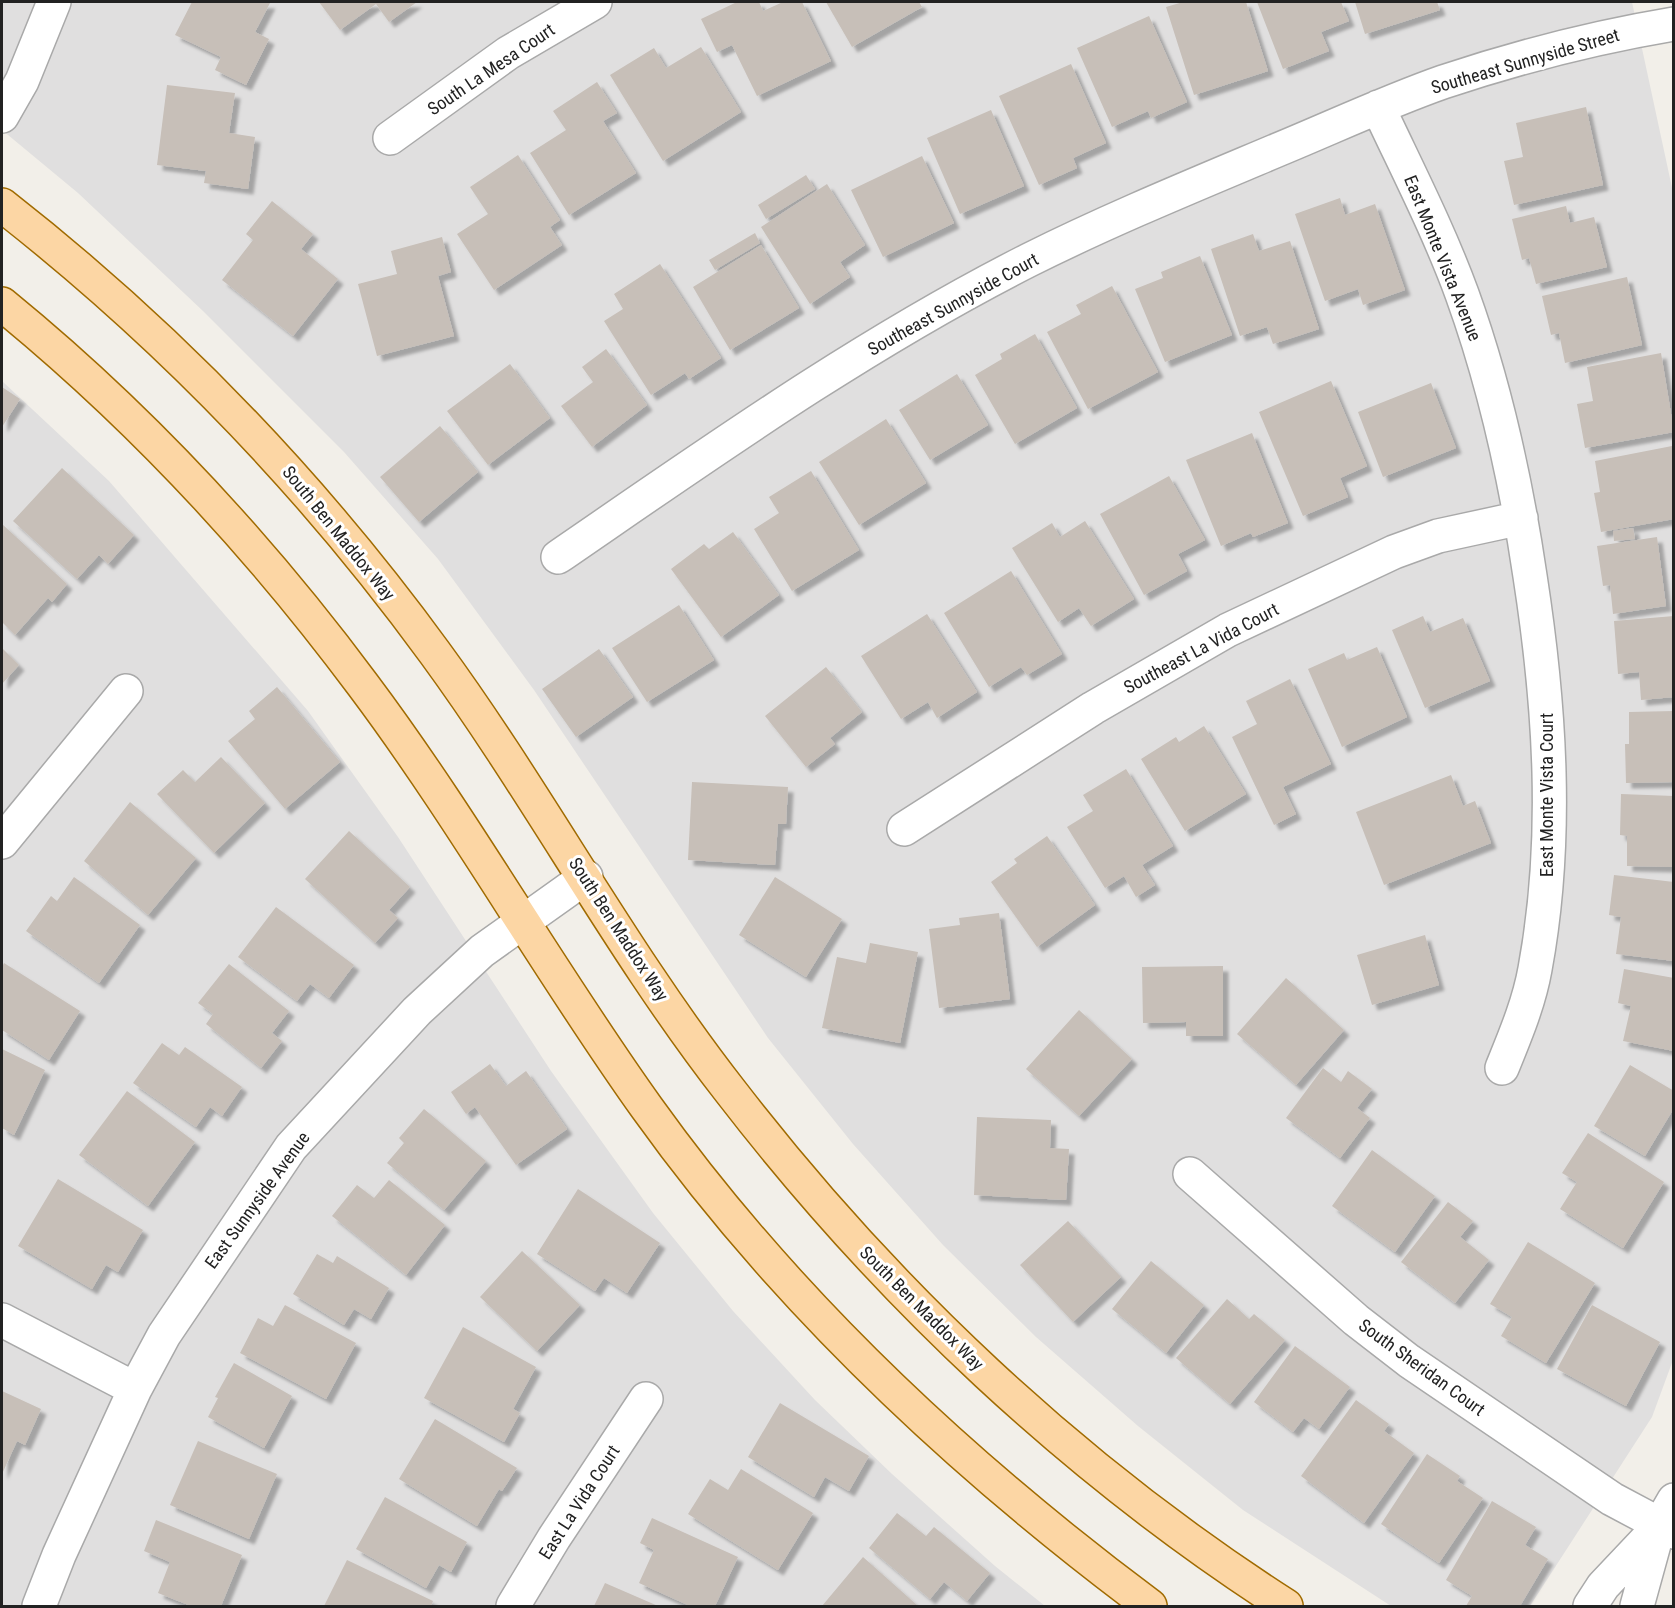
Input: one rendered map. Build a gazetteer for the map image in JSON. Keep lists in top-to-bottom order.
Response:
{
  "streets": {
    "main road": ["South Ben Maddox Way"],
    "street": [
      "Southeast Sunnyside Street",
      "South La Mesa Court",
      "East Monte Vista Avenue",
      "Southeast Sunnyside Court",
      "Southeast La Vida Court",
      "East Monte Vista Court",
      "East Sunnyside Avenue",
      "South Sheridan Court",
      "East La Vida Court"
    ]
  },
  "crossings": [
    ["Southeast Sunnyside Street", "East Monte Vista Avenue"],
    ["Southeast Sunnyside Street", "Southeast Sunnyside Court"],
    ["East Monte Vista Avenue", "Southeast Sunnyside Court"],
    ["East Monte Vista Avenue", "Southeast La Vida Court"],
    ["East Monte Vista Avenue", "East Monte Vista Court"],
    ["South Ben Maddox Way", "East Sunnyside Avenue"],
    ["Southeast La Vida Court", "East Monte Vista Court"]
  ]
}
